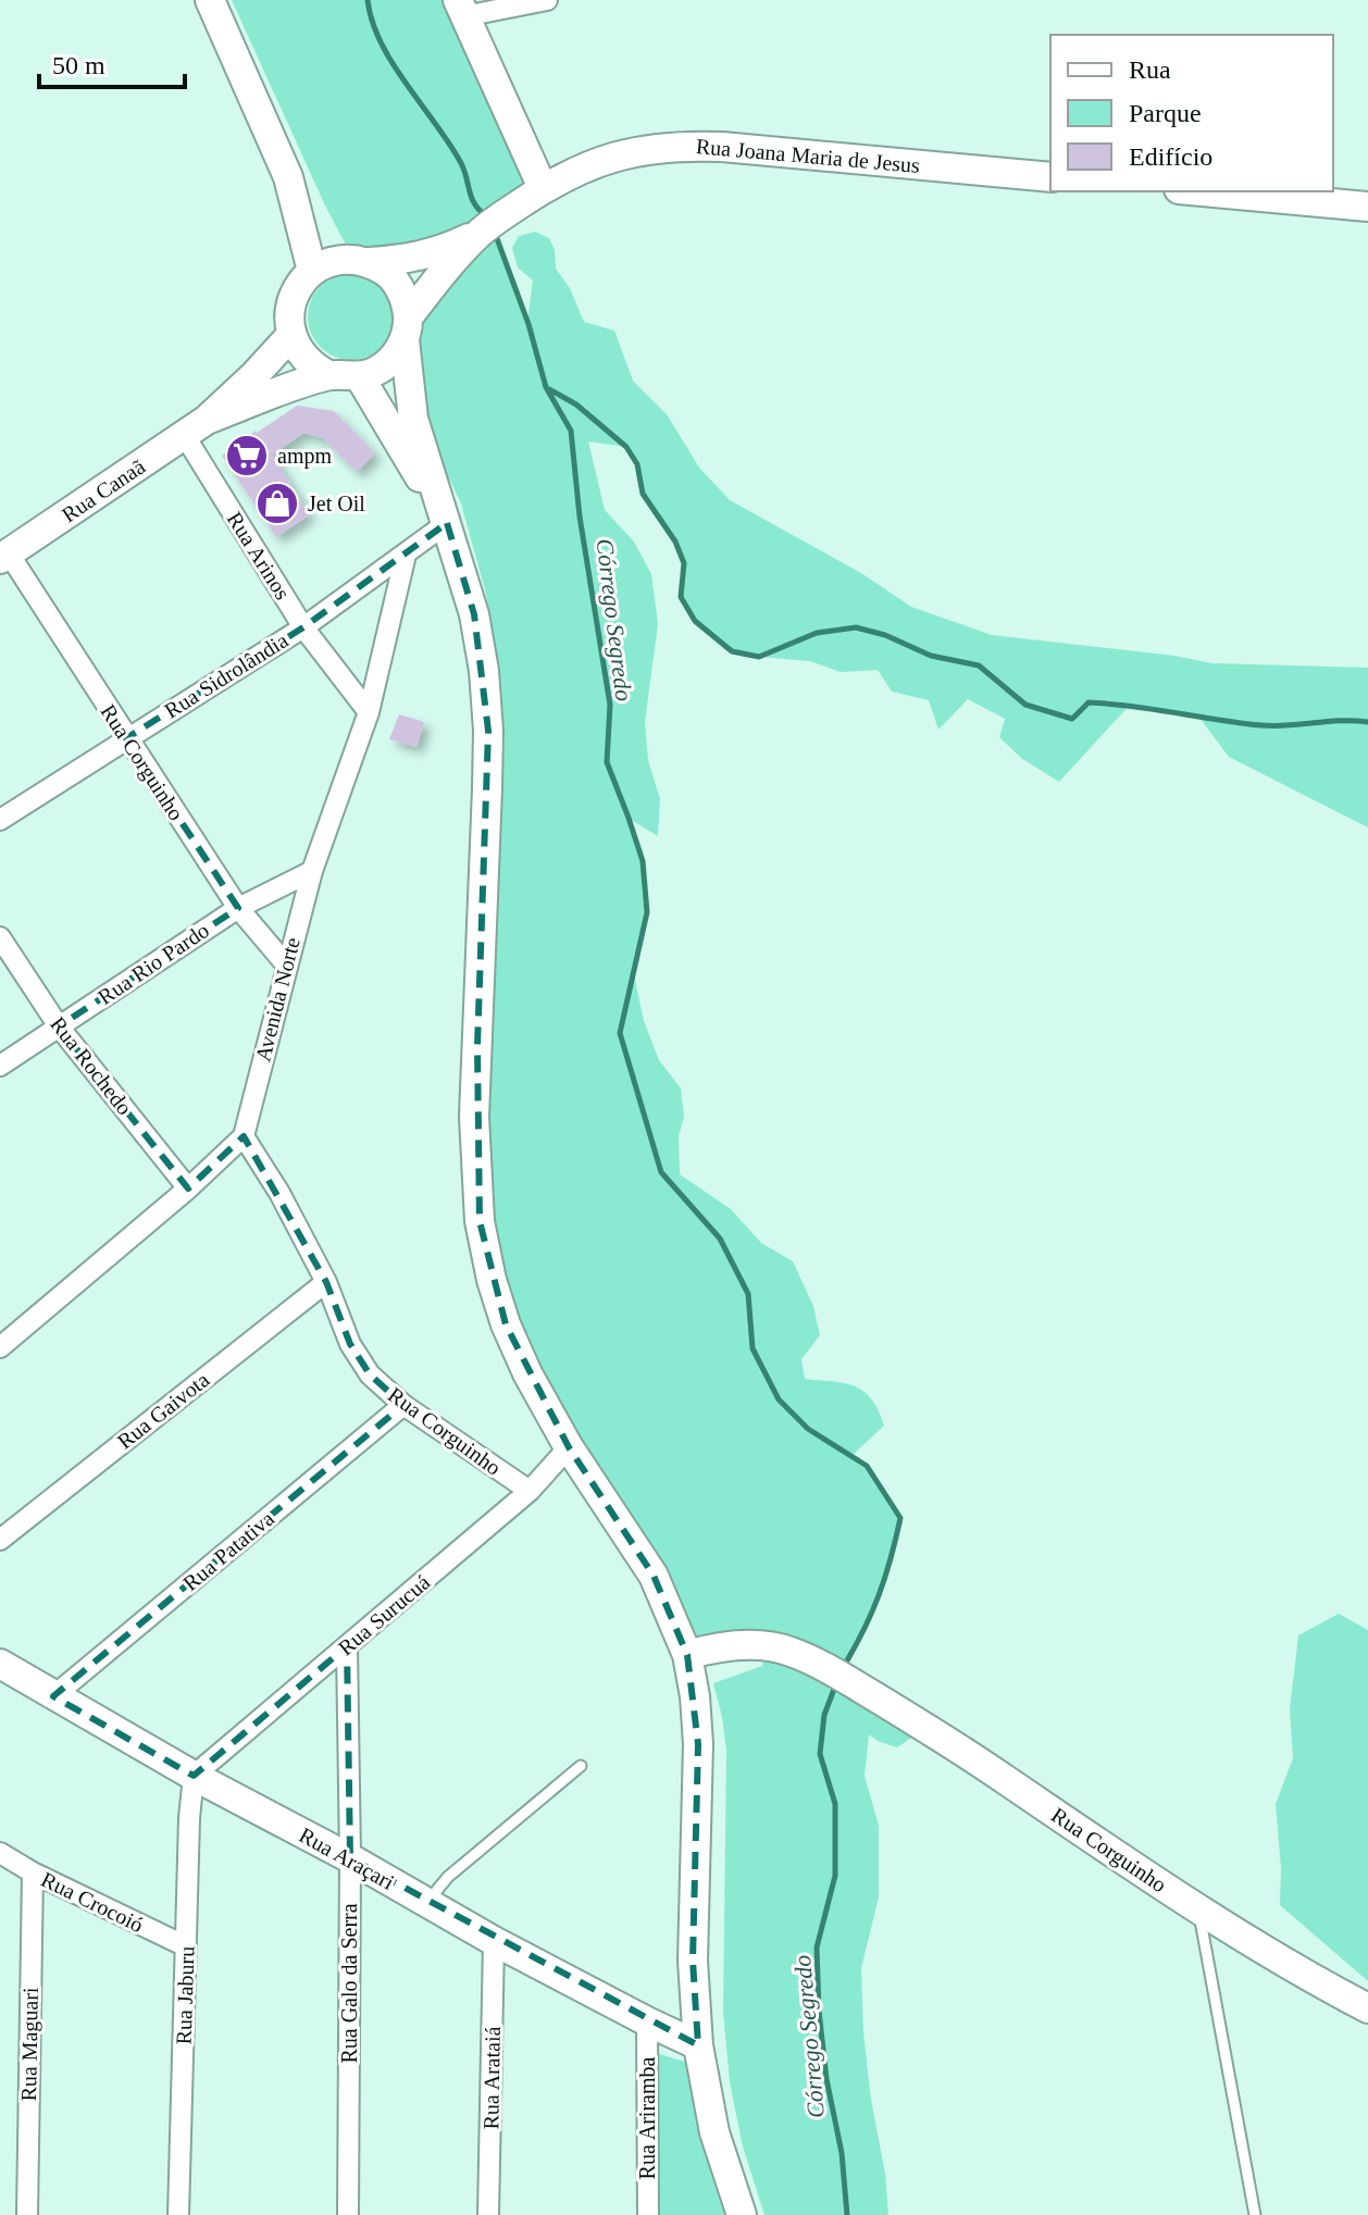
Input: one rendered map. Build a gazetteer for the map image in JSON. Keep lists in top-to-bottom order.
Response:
{
  "streets": {
    "main road": [
      "Rua Joana Maria de Jesus",
      "Rua Canaã",
      "Rua Corguinho",
      "Rua Araçari"
    ],
    "street": [
      "Rua Arinos",
      "Rua Sidrolândia",
      "Rua Rio Pardo",
      "Avenida Norte",
      "Rua Rochedo",
      "Rua Gaivota",
      "Rua Patativa",
      "Rua Surucuá",
      "Rua Crocoió",
      "Rua Galo da Serra",
      "Rua Jaburu",
      "Rua Maguari",
      "Rua Arataiá",
      "Rua Ariramba"
    ]
  },
  "crossings": [
    ["Rua Joana Maria de Jesus", "Rua Canaã"],
    ["Rua Canaã", "Rua Arinos"],
    ["Rua Canaã", "Rua Corguinho"],
    ["Rua Arinos", "Rua Sidrolândia"],
    ["Rua Arinos", "Avenida Norte"],
    ["Rua Sidrolândia", "Rua Corguinho"],
    ["Rua Sidrolândia", "Avenida Norte"],
    ["Rua Corguinho", "Rua Rio Pardo"],
    ["Rua Corguinho", "Avenida Norte"],
    ["Rua Corguinho", "Rua Gaivota"],
    ["Rua Corguinho", "Rua Patativa"],
    ["Rua Corguinho", "Rua Surucuá"],
    ["Rua Rio Pardo", "Avenida Norte"],
    ["Rua Rio Pardo", "Rua Rochedo"],
    ["Rua Patativa", "Rua Araçari"],
    ["Rua Surucuá", "Rua Araçari"],
    ["Rua Surucuá", "Rua Galo da Serra"],
    ["Rua Surucuá", "Rua Jaburu"],
    ["Rua Araçari", "Rua Galo da Serra"],
    ["Rua Araçari", "Rua Jaburu"],
    ["Rua Araçari", "Rua Arataiá"],
    ["Rua Araçari", "Rua Ariramba"],
    ["Rua Crocoió", "Rua Jaburu"],
    ["Rua Crocoió", "Rua Maguari"]
  ],
  "water": ["Córrego Segredo"],
  "places": {
    "supermarket": ["ampm"],
    "shop": ["Jet Oil"]
  },
  "legend": ["Rua", "Parque", "Edifício"],
  "scale_bar": "50 m"
}
